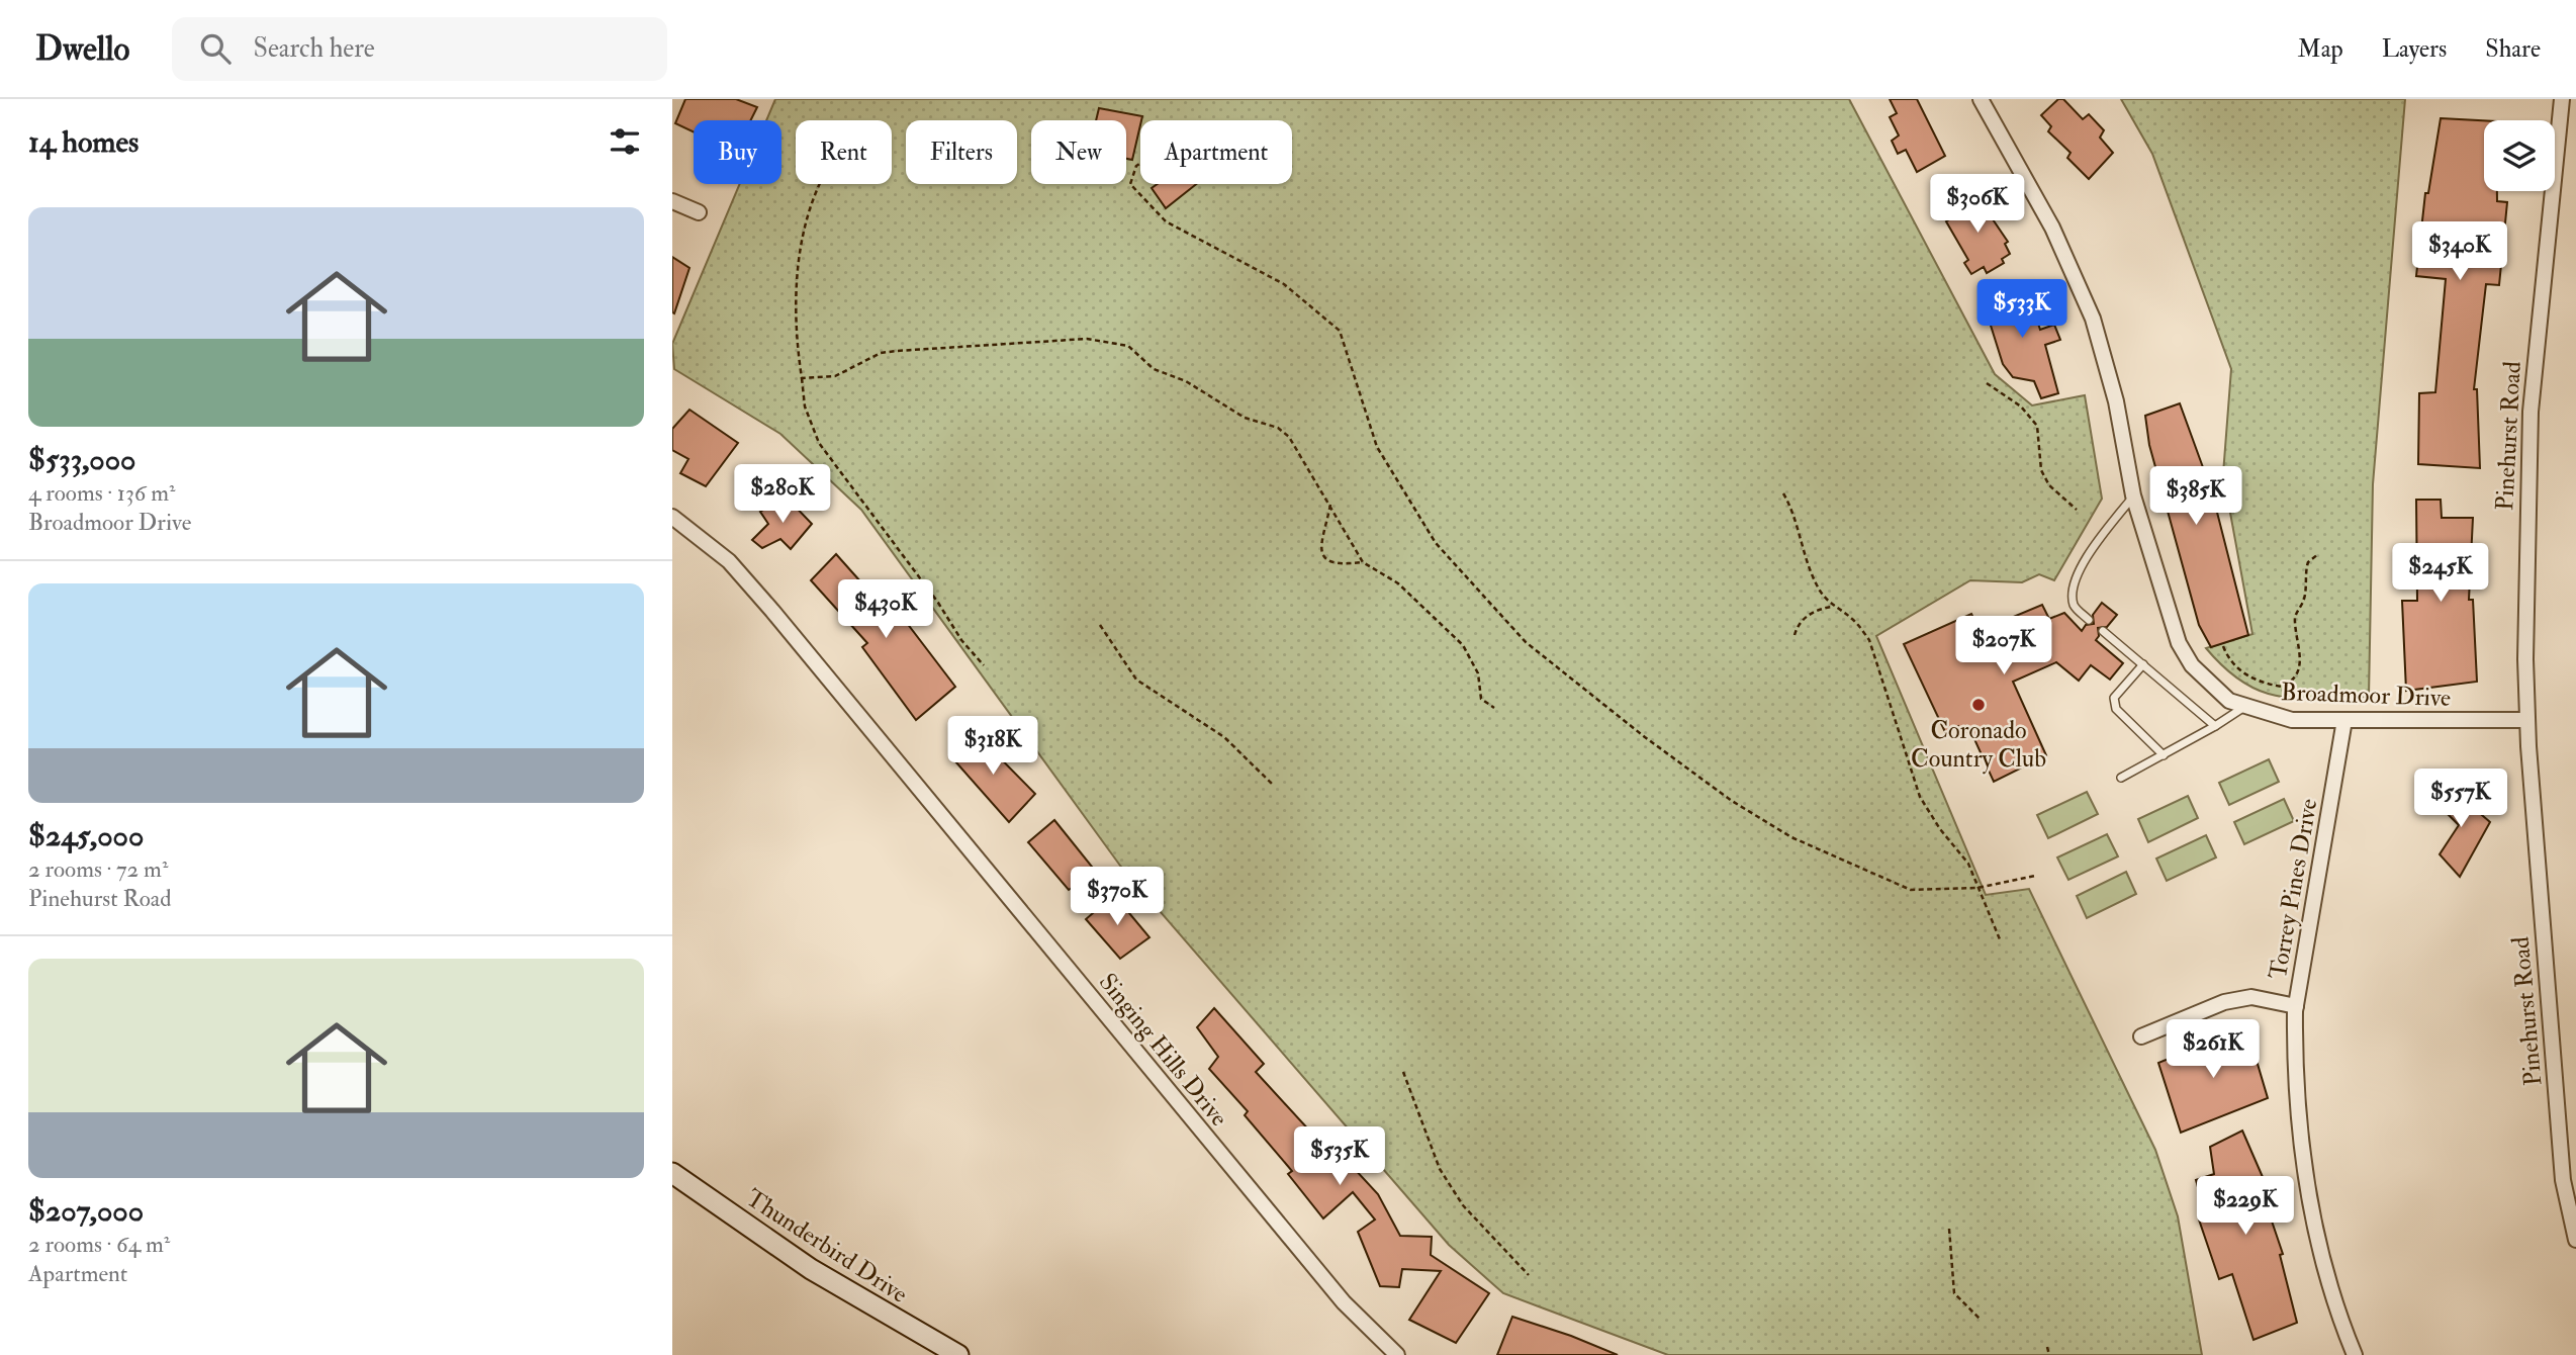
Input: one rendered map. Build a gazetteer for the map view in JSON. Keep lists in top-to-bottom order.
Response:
{
  "streets": {
    "street": [
      "Pinehurst Road",
      "Broadmoor Drive",
      "Torrey Pines Drive",
      "Singing Hills Drive",
      "Thunderbird Drive"
    ]
  },
  "crossings": [
    ["Pinehurst Road", "Broadmoor Drive"],
    ["Broadmoor Drive", "Torrey Pines Drive"]
  ],
  "places": ["Coronado Country Club"],
  "page": {
    "header": "Dwello",
    "search": "Search here",
    "nav": ["Map", "Layers", "Share"],
    "heading": "14 homes",
    "chip": [
      "Buy",
      "Rent",
      "Filters",
      "New",
      "Apartment"
    ],
    "price": [
      "$306K",
      "$340K",
      "$533K",
      "$280K",
      "$385K",
      "$245K",
      "$430K",
      "$207K",
      "$318K",
      "$557K",
      "$370K",
      "$261K",
      "$535K",
      "$229K"
    ],
    "list": [
      {
        "name": "$533,000",
        "note": "4 rooms · 136 m² · Broadmoor Drive"
      },
      {
        "name": "$245,000",
        "note": "2 rooms · 72 m² · Pinehurst Road"
      },
      {
        "name": "$207,000",
        "note": "2 rooms · 64 m² · Apartment"
      }
    ]
  }
}
